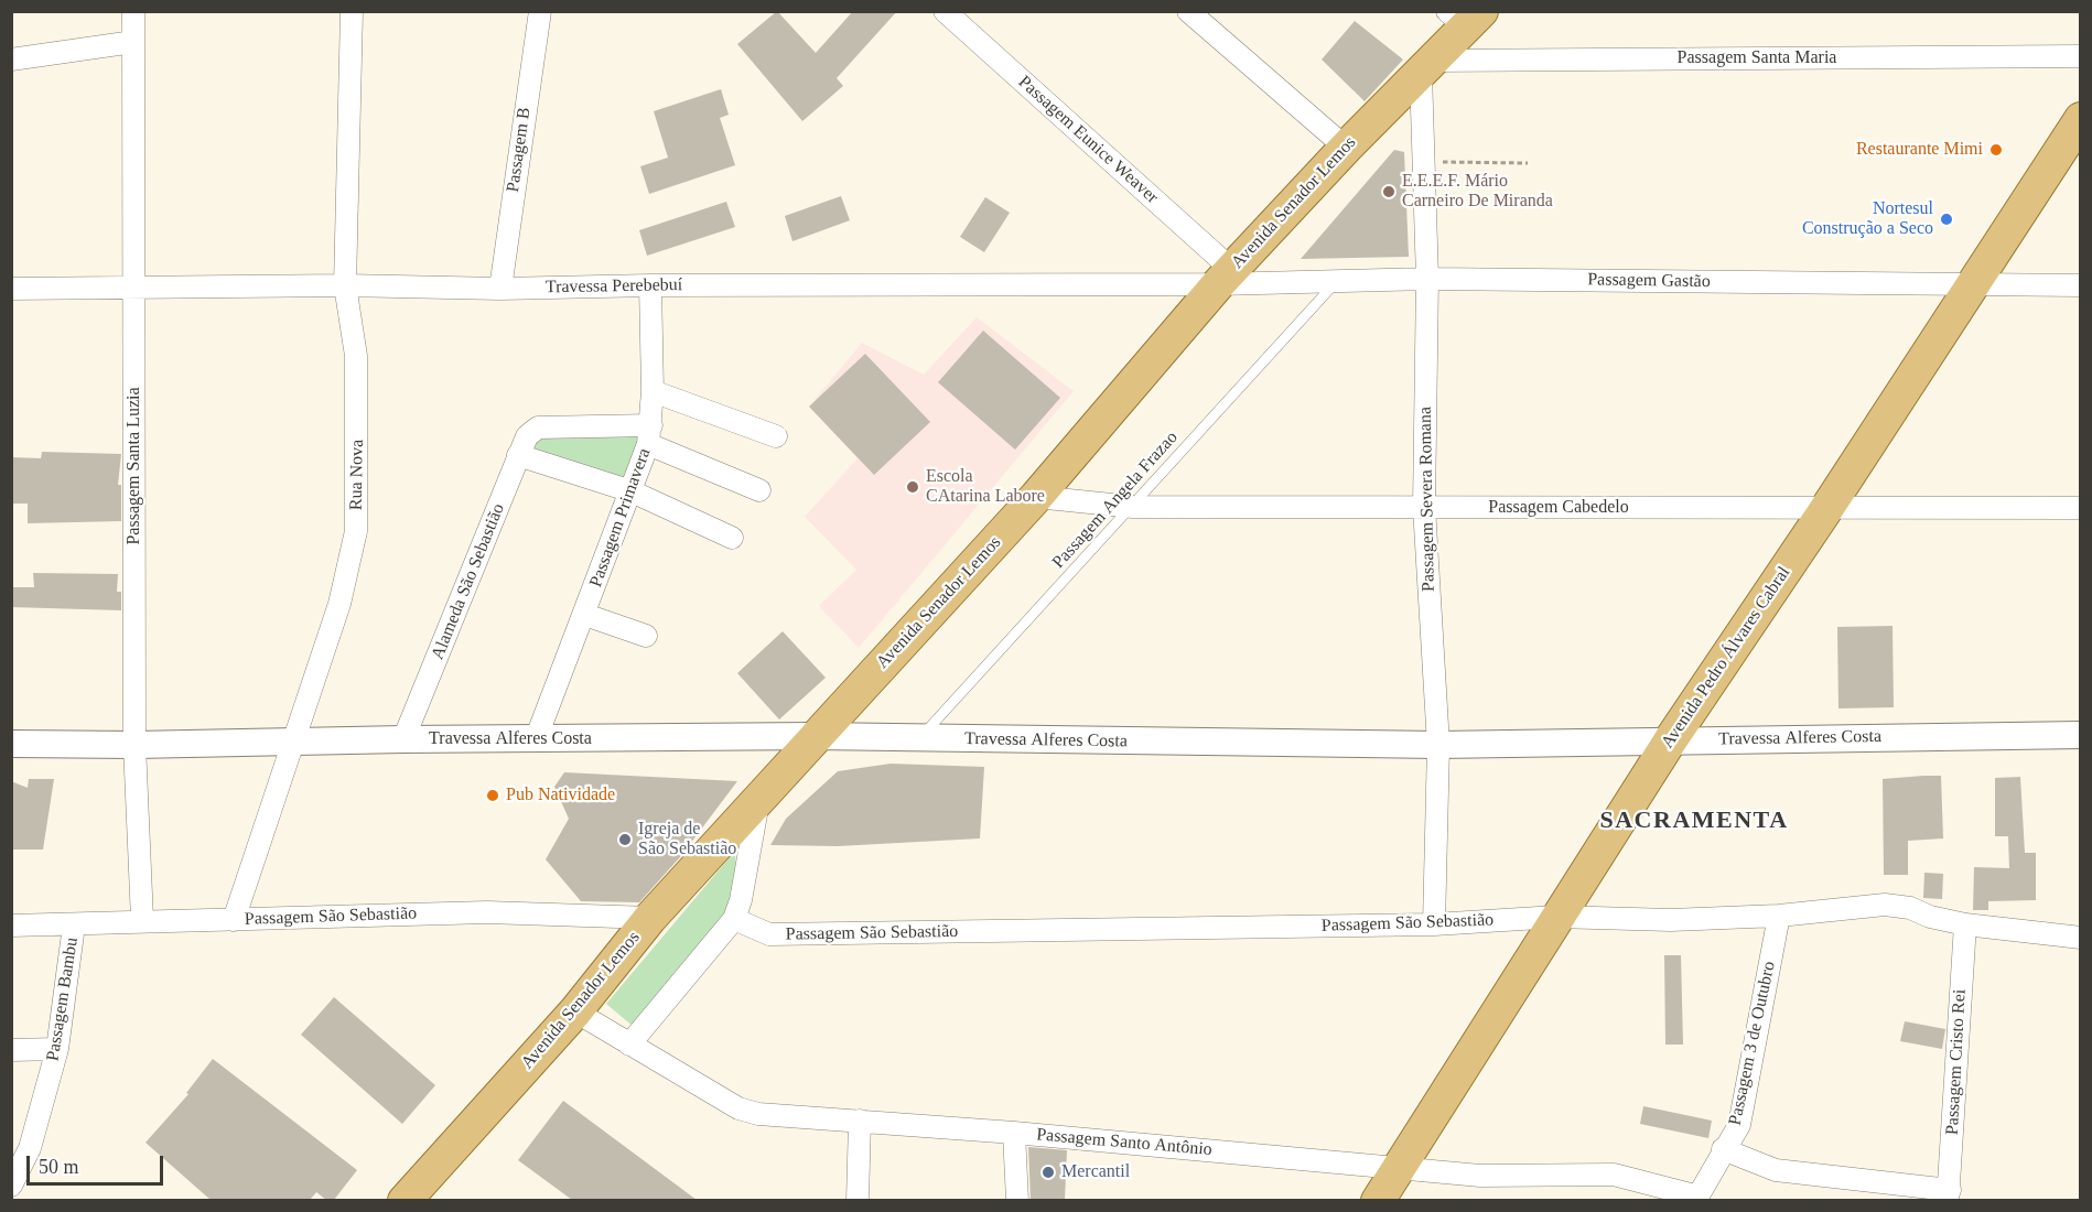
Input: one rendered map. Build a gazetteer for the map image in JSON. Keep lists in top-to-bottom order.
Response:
{
  "streets": {
    "main road": ["Avenida Senador Lemos", "Avenida Pedro Álvares Cabral"],
    "street": [
      "Passagem Santa Maria",
      "Passagem Eunice Weaver",
      "Passagem B",
      "Passagem Gastão",
      "Travessa Perebebuí",
      "Passagem Santa Luzia",
      "Rua Nova",
      "Passagem Severa Romana",
      "Passagem Cabedelo",
      "Passagem Primavera",
      "Alameda São Sebastião",
      "Travessa Alferes Costa",
      "Passagem São Sebastião",
      "Passagem Bambu",
      "Passagem 3 de Outubro",
      "Passagem Cristo Rei",
      "Passagem Santo Antônio"
    ],
    "lane": ["Passagem Angela Frazao"]
  },
  "crossings": [
    ["Passagem Santa Maria", "Avenida Senador Lemos"],
    ["Passagem Santa Maria", "Passagem Severa Romana"],
    ["Passagem Eunice Weaver", "Avenida Senador Lemos"],
    ["Passagem Eunice Weaver", "Passagem Gastão"],
    ["Passagem Eunice Weaver", "Travessa Perebebuí"],
    ["Passagem B", "Travessa Perebebuí"],
    ["Avenida Senador Lemos", "Passagem Gastão"],
    ["Avenida Senador Lemos", "Travessa Perebebuí"],
    ["Avenida Senador Lemos", "Passagem Severa Romana"],
    ["Avenida Senador Lemos", "Passagem Cabedelo"],
    ["Avenida Senador Lemos", "Travessa Alferes Costa"],
    ["Avenida Senador Lemos", "Passagem São Sebastião"],
    ["Avenida Senador Lemos", "Passagem Santo Antônio"],
    ["Passagem Gastão", "Travessa Perebebuí"],
    ["Passagem Gastão", "Passagem Severa Romana"],
    ["Passagem Gastão", "Passagem Angela Frazao"],
    ["Passagem Gastão", "Avenida Pedro Álvares Cabral"],
    ["Travessa Perebebuí", "Passagem Santa Luzia"],
    ["Travessa Perebebuí", "Rua Nova"],
    ["Travessa Perebebuí", "Passagem Primavera"],
    ["Passagem Santa Luzia", "Travessa Alferes Costa"],
    ["Passagem Santa Luzia", "Passagem São Sebastião"],
    ["Rua Nova", "Travessa Alferes Costa"],
    ["Rua Nova", "Passagem São Sebastião"],
    ["Passagem Severa Romana", "Passagem Cabedelo"],
    ["Passagem Severa Romana", "Travessa Alferes Costa"],
    ["Passagem Severa Romana", "Passagem São Sebastião"],
    ["Passagem Angela Frazao", "Passagem Cabedelo"],
    ["Passagem Angela Frazao", "Travessa Alferes Costa"],
    ["Passagem Cabedelo", "Avenida Pedro Álvares Cabral"],
    ["Passagem Primavera", "Alameda São Sebastião"],
    ["Passagem Primavera", "Travessa Alferes Costa"],
    ["Alameda São Sebastião", "Travessa Alferes Costa"],
    ["Avenida Pedro Álvares Cabral", "Travessa Alferes Costa"],
    ["Avenida Pedro Álvares Cabral", "Passagem São Sebastião"],
    ["Avenida Pedro Álvares Cabral", "Passagem Santo Antônio"],
    ["Passagem São Sebastião", "Passagem Bambu"],
    ["Passagem São Sebastião", "Passagem 3 de Outubro"],
    ["Passagem São Sebastião", "Passagem Cristo Rei"],
    ["Passagem 3 de Outubro", "Passagem Santo Antônio"]
  ],
  "districts": ["SACRAMENTA"],
  "places": [
    "Restaurante Mimi",
    "E.E.E.F. Mário Carneiro De Miranda",
    "Nortesul Construção a Seco",
    "Escola CAtarina Labore",
    "Pub Natividade",
    "Igreja de São Sebastião",
    "Mercantil"
  ],
  "scale_bar": "50 m"
}
